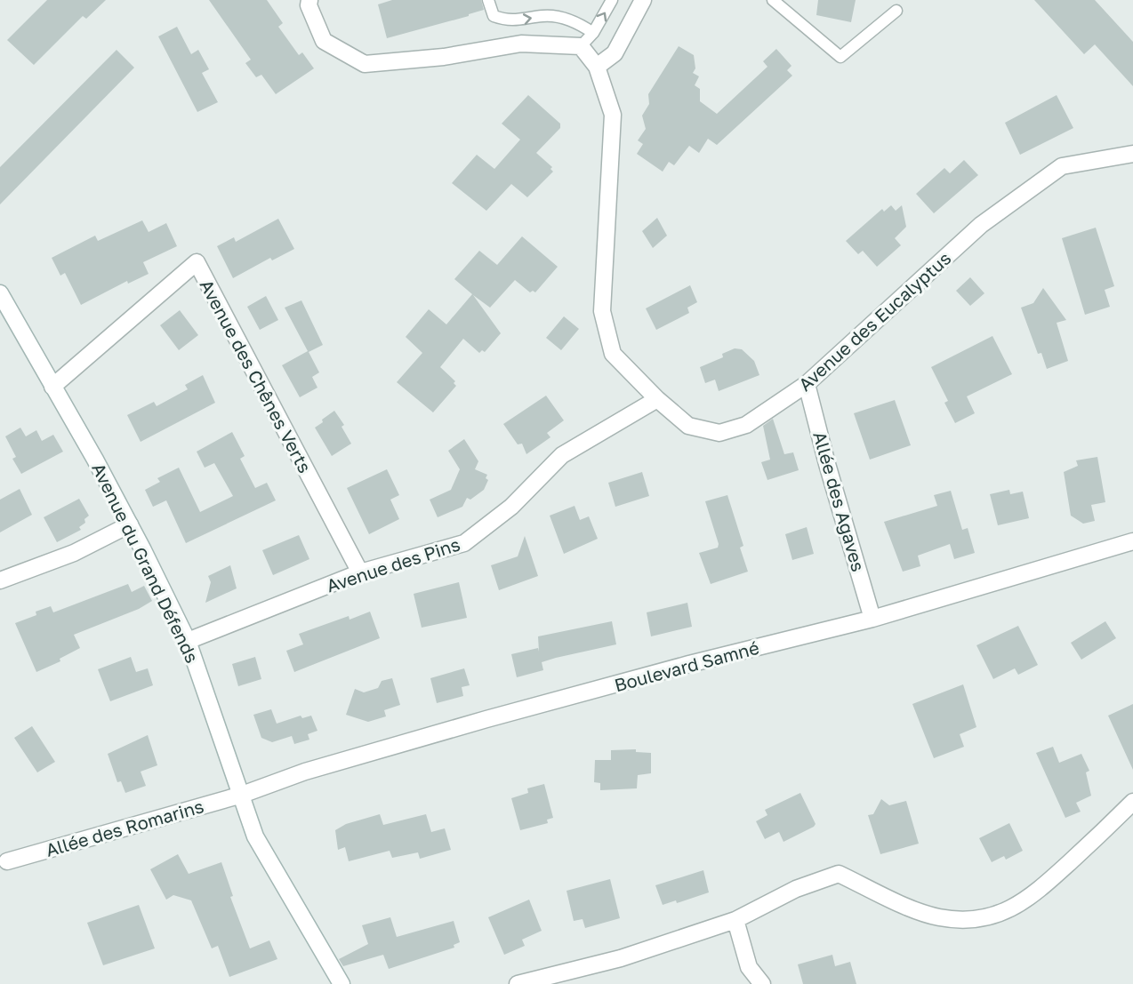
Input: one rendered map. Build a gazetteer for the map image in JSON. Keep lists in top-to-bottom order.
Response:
{
  "streets": {
    "street": [
      "Avenue des Eucalyptus",
      "Avenue des Chênes Verts",
      "Allée des Agaves",
      "Avenue du Grand Défends",
      "Avenue des Pins",
      "Boulevard Samné",
      "Allée des Romarins"
    ]
  },
  "crossings": [
    ["Avenue des Eucalyptus", "Allée des Agaves"],
    ["Avenue des Eucalyptus", "Avenue des Pins"],
    ["Avenue des Chênes Verts", "Avenue du Grand Défends"],
    ["Avenue des Chênes Verts", "Avenue des Pins"],
    ["Allée des Agaves", "Boulevard Samné"],
    ["Avenue du Grand Défends", "Avenue des Pins"],
    ["Avenue du Grand Défends", "Boulevard Samné"],
    ["Avenue du Grand Défends", "Allée des Romarins"],
    ["Boulevard Samné", "Allée des Romarins"]
  ]
}
